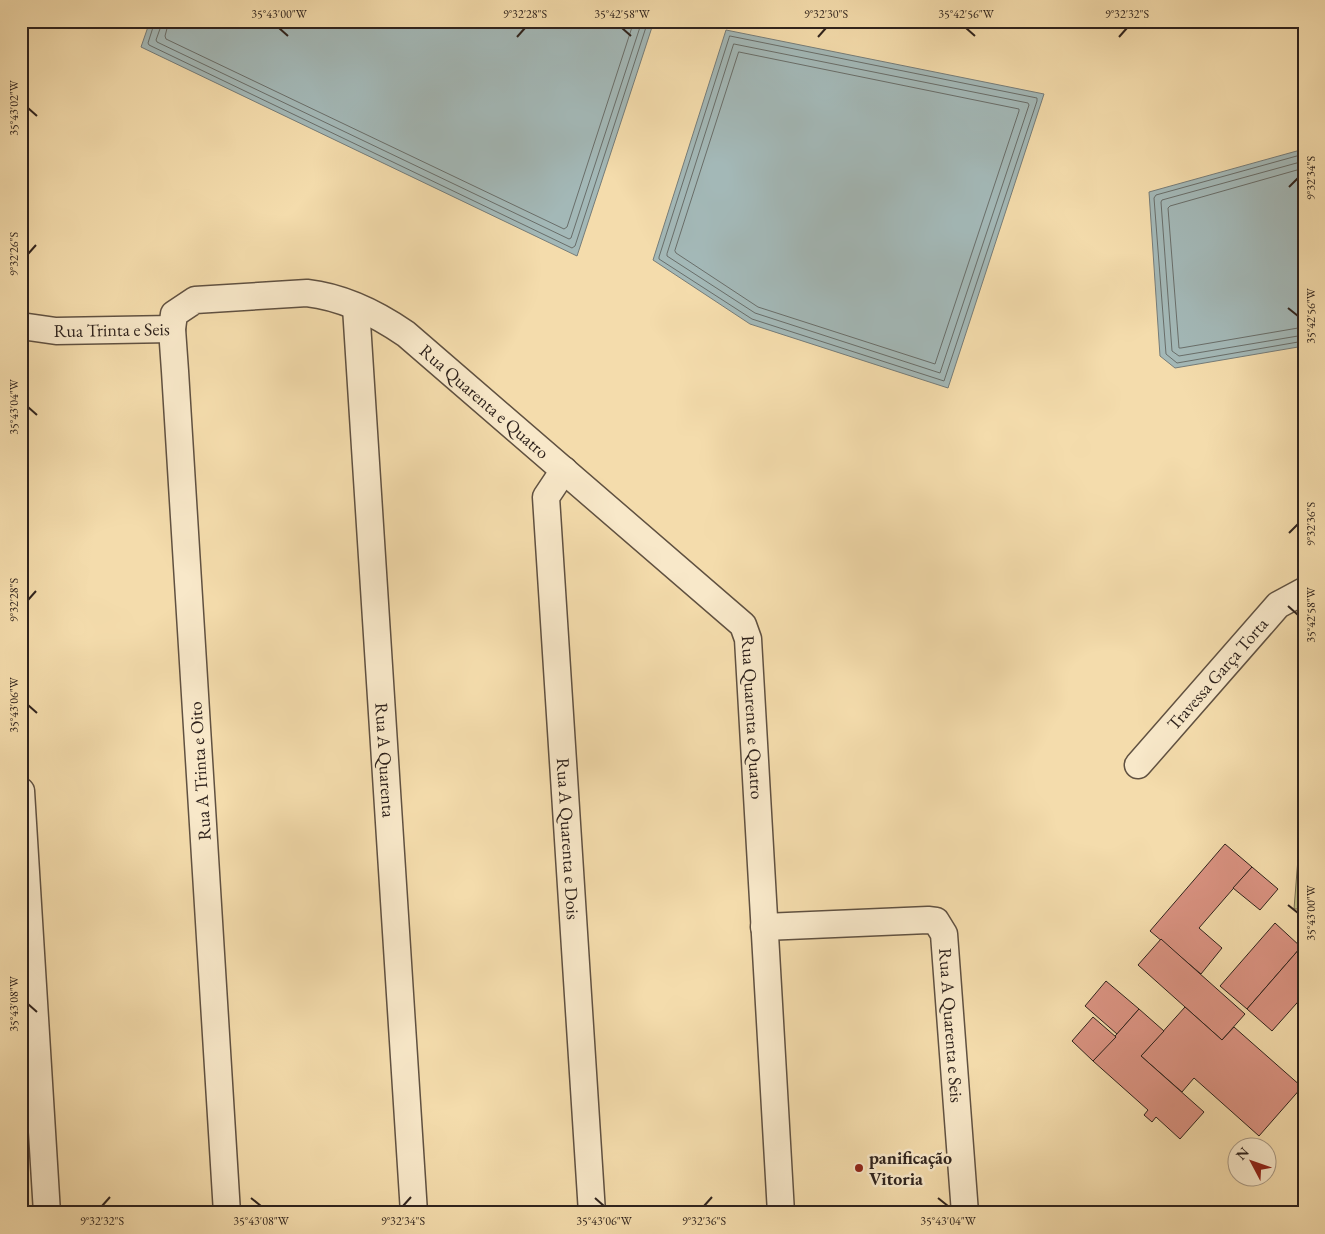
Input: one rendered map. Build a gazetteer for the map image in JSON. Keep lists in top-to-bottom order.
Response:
{
  "streets": {
    "street": [
      "Rua Trinta e Seis",
      "Rua Quarenta e Quatro",
      "Travessa Garça Torta",
      "Rua A Quarenta",
      "Rua A Trinta e Oito",
      "Rua A Quarenta e Dois",
      "Rua A Quarenta e Seis"
    ]
  },
  "crossings": [
    ["Rua Trinta e Seis", "Rua Quarenta e Quatro"],
    ["Rua Trinta e Seis", "Rua A Trinta e Oito"],
    ["Rua Quarenta e Quatro", "Rua A Quarenta"],
    ["Rua Quarenta e Quatro", "Rua A Quarenta e Dois"],
    ["Rua Quarenta e Quatro", "Rua A Quarenta e Seis"]
  ],
  "places": ["panificação Vitoria"],
  "north": "top left",
  "coordinates": [
    "35°43'00\"W",
    "9°32'28\"S",
    "35°42'58\"W",
    "9°32'30\"S",
    "35°42'56\"W",
    "9°32'32\"S",
    "35°43'02\"W",
    "9°32'34\"S",
    "9°32'26\"S",
    "35°43'04\"W",
    "9°32'36\"S",
    "35°43'06\"W",
    "35°43'08\"W"
  ]
}
